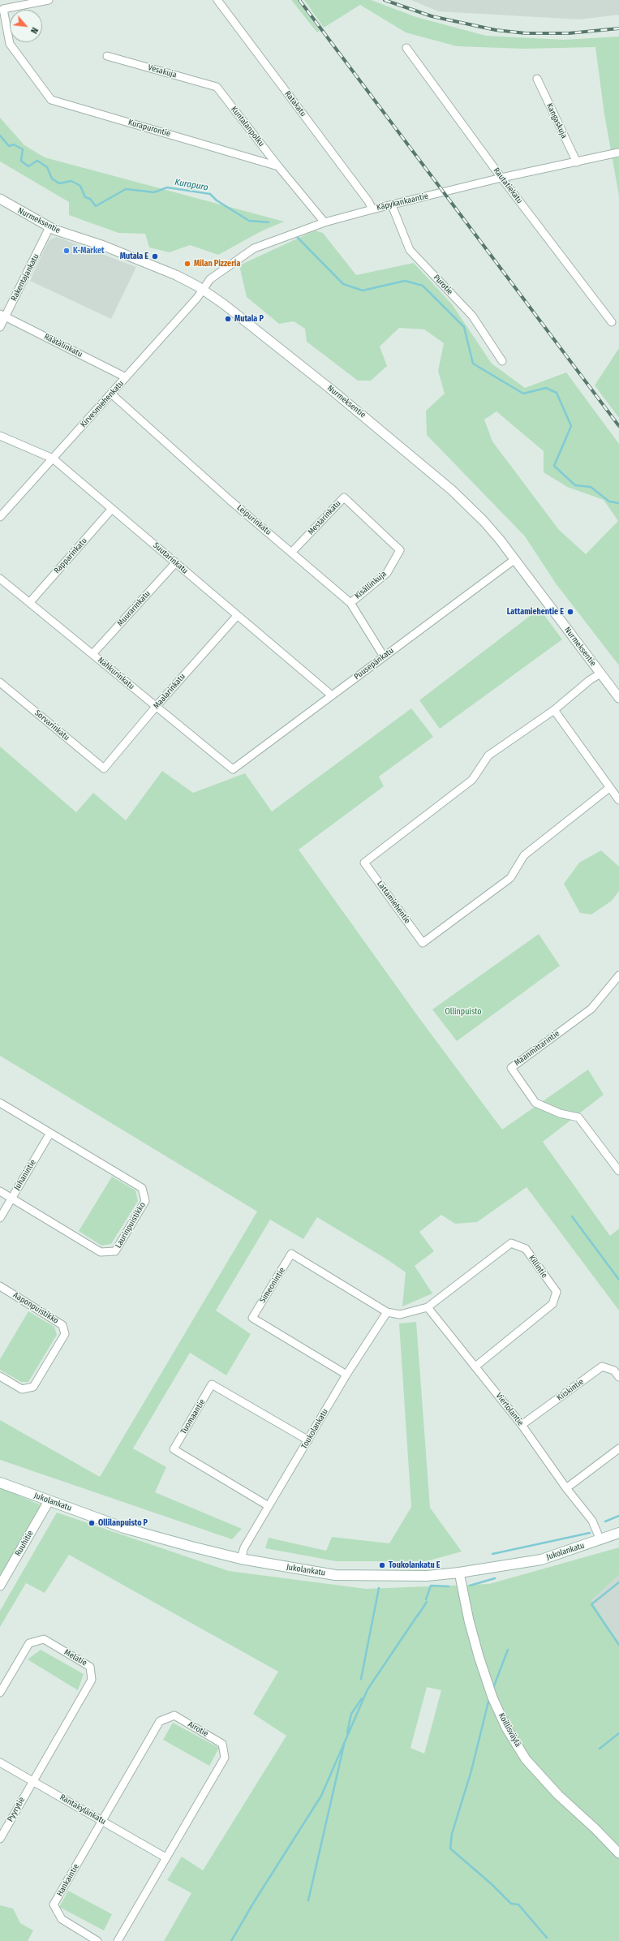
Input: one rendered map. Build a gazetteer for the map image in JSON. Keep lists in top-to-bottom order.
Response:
{
  "streets": {
    "main road": ["Jukolankatu"],
    "street": [
      "Vesakuja",
      "Ratakatu",
      "Kangaskuja",
      "Kuntalanpolku",
      "Kurapurontie",
      "Rautatiekatu",
      "Käpykankaantie",
      "Nurmeksentie",
      "Rakentajankatu",
      "Purotie",
      "Räätälinkatu",
      "Kirvesmiehenkatu",
      "Mestarinkatu",
      "Leipurinkatu",
      "Rapparinkatu",
      "Suutarinkatu",
      "Kisällinkuja",
      "Muurarinkatu",
      "Puusepänkatu",
      "Nahkurinkatu",
      "Maalarinkatu",
      "Sorvarinkatu",
      "Lattamiehentie",
      "Maanmittarintie",
      "Juhanintie",
      "Laurinpuistikko",
      "Killintie",
      "Simeonintie",
      "Aaponpuistikko",
      "Kiiskintie",
      "Viertolantie",
      "Tuomaantie",
      "Toukolankatu",
      "Ruuhitie",
      "Melatie",
      "Airotie",
      "Koillisväylä",
      "Pyyrytie",
      "Rantakylänkatu",
      "Hankaintie"
    ]
  },
  "crossings": [
    ["Vesakuja", "Kuntalanpolku"],
    ["Ratakatu", "Käpykankaantie"],
    ["Kangaskuja", "Käpykankaantie"],
    ["Kuntalanpolku", "Kurapurontie"],
    ["Rautatiekatu", "Käpykankaantie"],
    ["Käpykankaantie", "Nurmeksentie"],
    ["Käpykankaantie", "Purotie"],
    ["Käpykankaantie", "Kirvesmiehenkatu"],
    ["Nurmeksentie", "Rakentajankatu"],
    ["Nurmeksentie", "Kirvesmiehenkatu"],
    ["Nurmeksentie", "Puusepänkatu"],
    ["Nurmeksentie", "Lattamiehentie"],
    ["Rakentajankatu", "Räätälinkatu"],
    ["Räätälinkatu", "Kirvesmiehenkatu"],
    ["Kirvesmiehenkatu", "Leipurinkatu"],
    ["Kirvesmiehenkatu", "Suutarinkatu"],
    ["Mestarinkatu", "Leipurinkatu"],
    ["Mestarinkatu", "Kisällinkuja"],
    ["Leipurinkatu", "Kisällinkuja"],
    ["Leipurinkatu", "Puusepänkatu"],
    ["Rapparinkatu", "Suutarinkatu"],
    ["Rapparinkatu", "Nahkurinkatu"],
    ["Suutarinkatu", "Muurarinkatu"],
    ["Suutarinkatu", "Puusepänkatu"],
    ["Suutarinkatu", "Maalarinkatu"],
    ["Muurarinkatu", "Nahkurinkatu"],
    ["Puusepänkatu", "Nahkurinkatu"],
    ["Nahkurinkatu", "Maalarinkatu"],
    ["Maalarinkatu", "Sorvarinkatu"],
    ["Juhanintie", "Laurinpuistikko"],
    ["Killintie", "Viertolantie"],
    ["Simeonintie", "Toukolankatu"],
    ["Kiiskintie", "Viertolantie"],
    ["Viertolantie", "Jukolankatu"],
    ["Tuomaantie", "Toukolankatu"],
    ["Toukolankatu", "Jukolankatu"],
    ["Jukolankatu", "Ruuhitie"],
    ["Jukolankatu", "Koillisväylä"],
    ["Melatie", "Pyyrytie"],
    ["Melatie", "Rantakylänkatu"],
    ["Airotie", "Rantakylänkatu"],
    ["Airotie", "Hankaintie"],
    ["Pyyrytie", "Rantakylänkatu"],
    ["Rantakylänkatu", "Hankaintie"]
  ],
  "water": ["Kurapuro"],
  "parks": ["Ollinpuisto"],
  "places": [
    "K-Market",
    "Mutala E",
    "Milan Pizzeria",
    "Mutala P",
    "Lattamiehentie E",
    "Ollilanpuisto P",
    "Toukolankatu E"
  ],
  "north": "bottom right"
}
